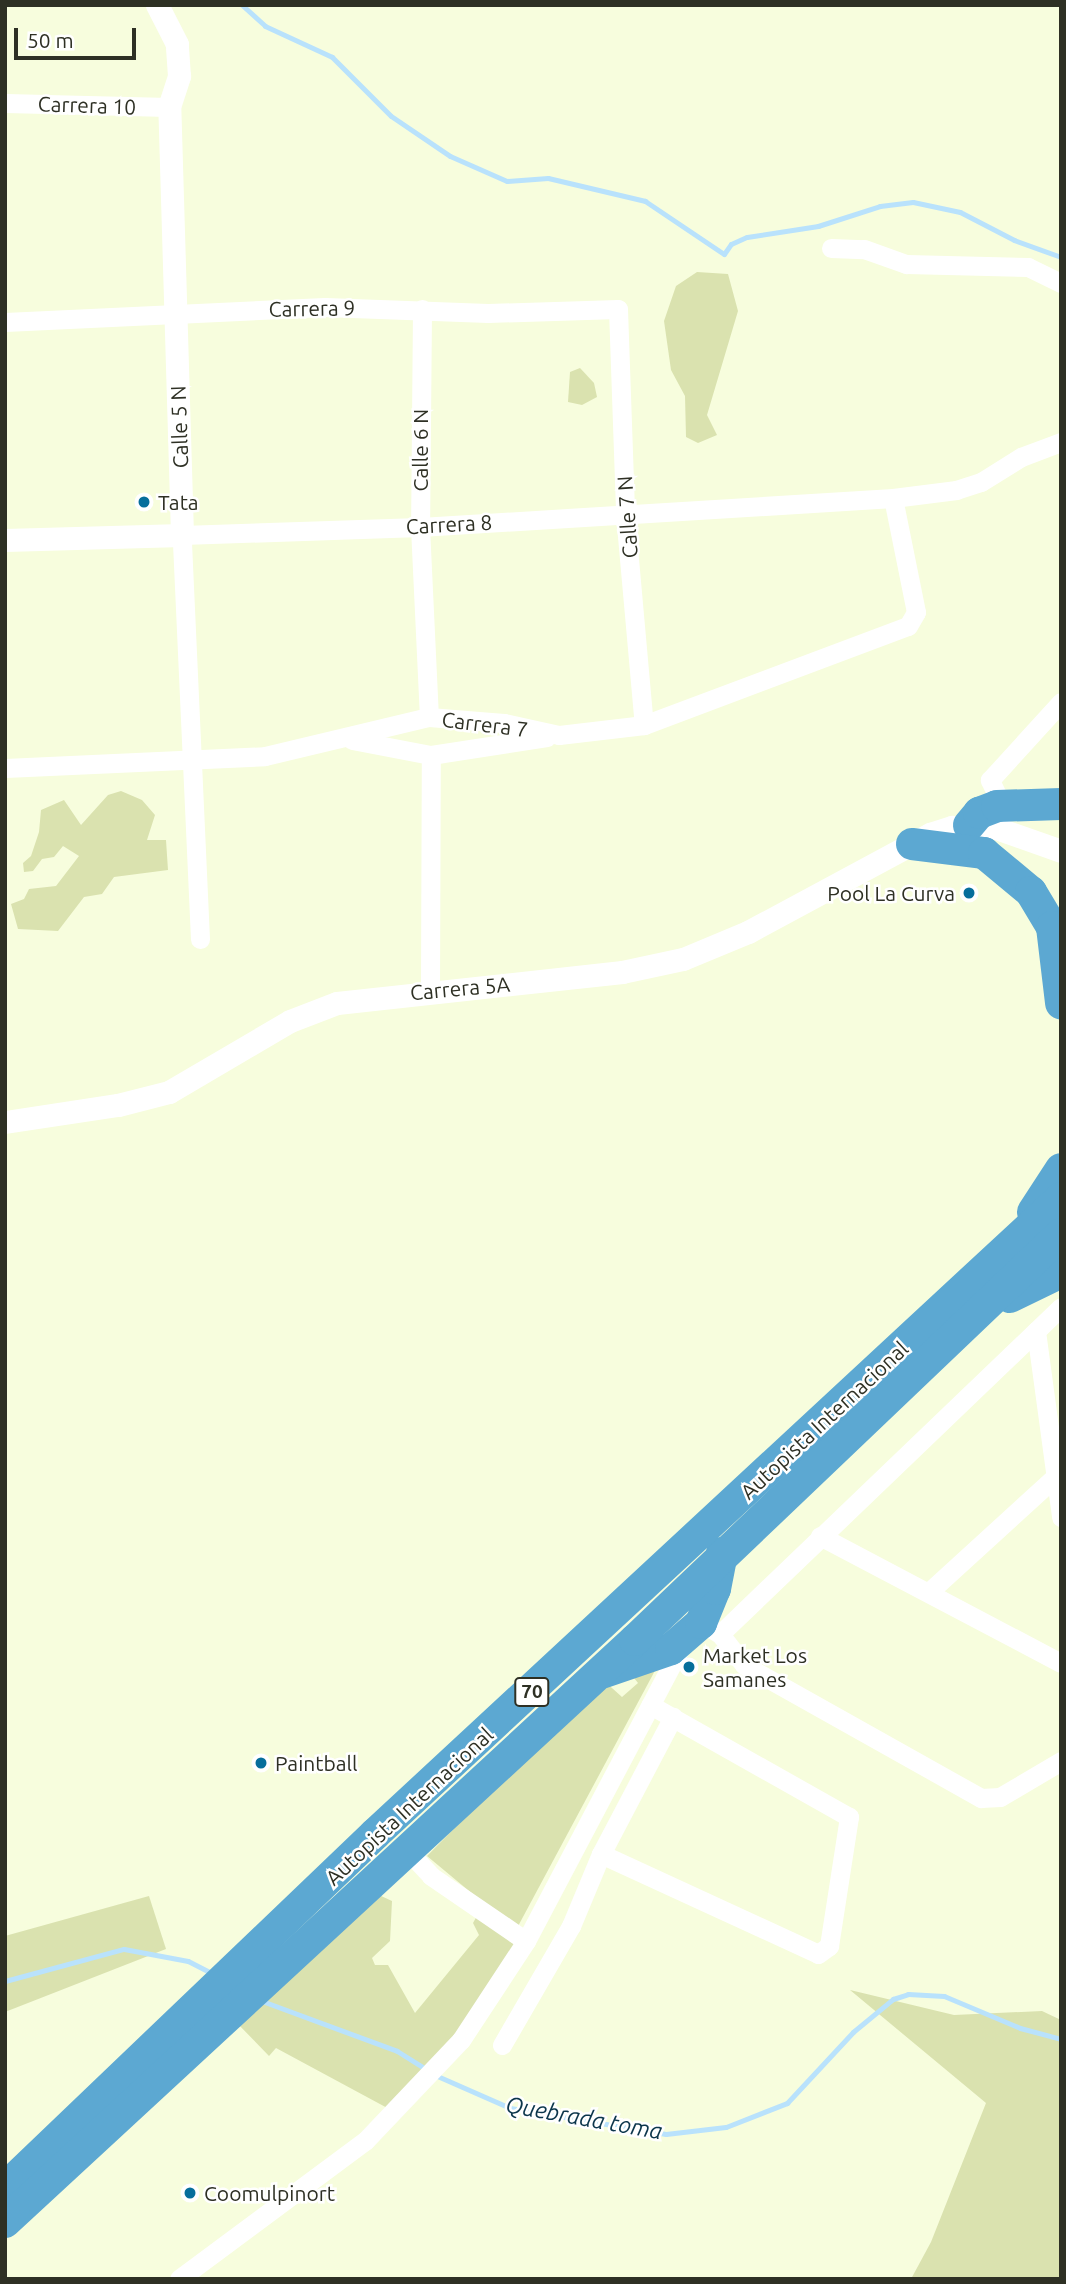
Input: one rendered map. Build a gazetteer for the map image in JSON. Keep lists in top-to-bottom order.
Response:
{
  "streets": {
    "highway": ["Autopista Internacional", "70"],
    "street": [
      "Carrera 10",
      "Carrera 9",
      "Calle 5 N",
      "Calle 6 N",
      "Calle 7 N",
      "Carrera 8",
      "Carrera 7",
      "Carrera 5A"
    ]
  },
  "crossings": [
    ["Carrera 10", "Calle 5 N"],
    ["Carrera 9", "Calle 5 N"],
    ["Carrera 9", "Calle 6 N"],
    ["Carrera 9", "Calle 7 N"],
    ["Calle 5 N", "Carrera 8"],
    ["Calle 5 N", "Carrera 7"],
    ["Calle 6 N", "Carrera 8"],
    ["Calle 6 N", "Carrera 7"],
    ["Calle 7 N", "Carrera 8"],
    ["Calle 7 N", "Carrera 7"],
    ["Carrera 8", "Carrera 7"]
  ],
  "water": ["Quebrada toma"],
  "places": [
    "Tata",
    "Pool La Curva",
    "Market Los Samanes",
    "Paintball",
    "Coomulpinort"
  ],
  "scale_bar": "50 m"
}
